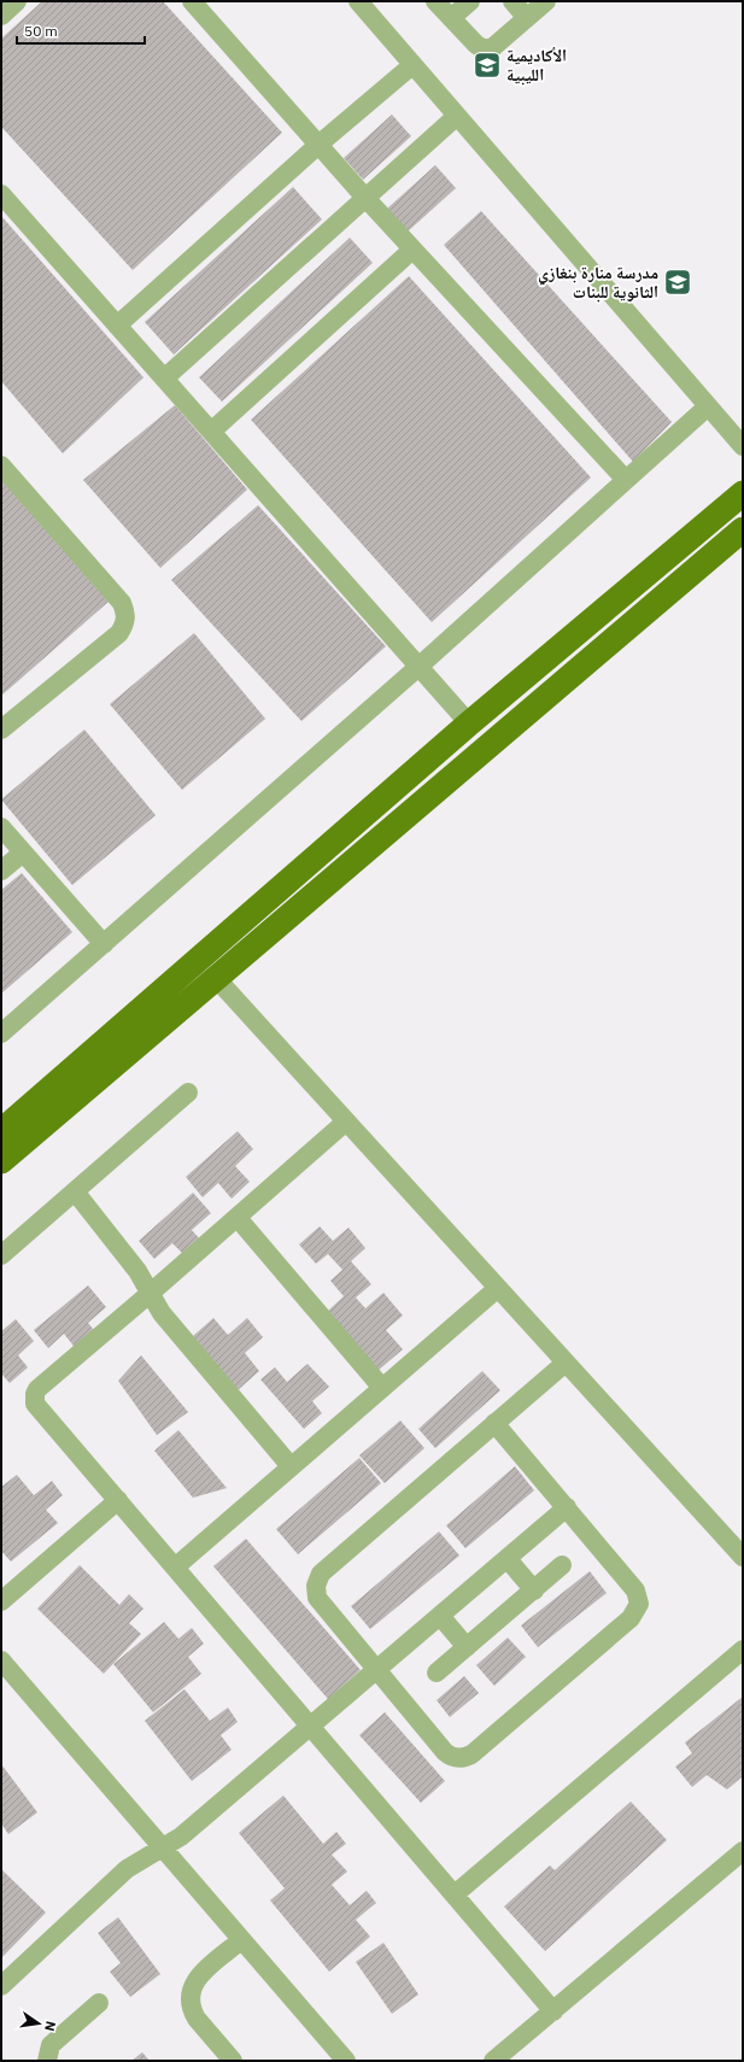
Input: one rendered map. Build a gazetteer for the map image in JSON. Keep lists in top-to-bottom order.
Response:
{
  "places": {
    "school or university": ["الأكاديمية الليبية", "مدرسة منارة بنغازي الثانوية للبنات"]
  },
  "scale_bar": "50 m",
  "north": "right"
}
